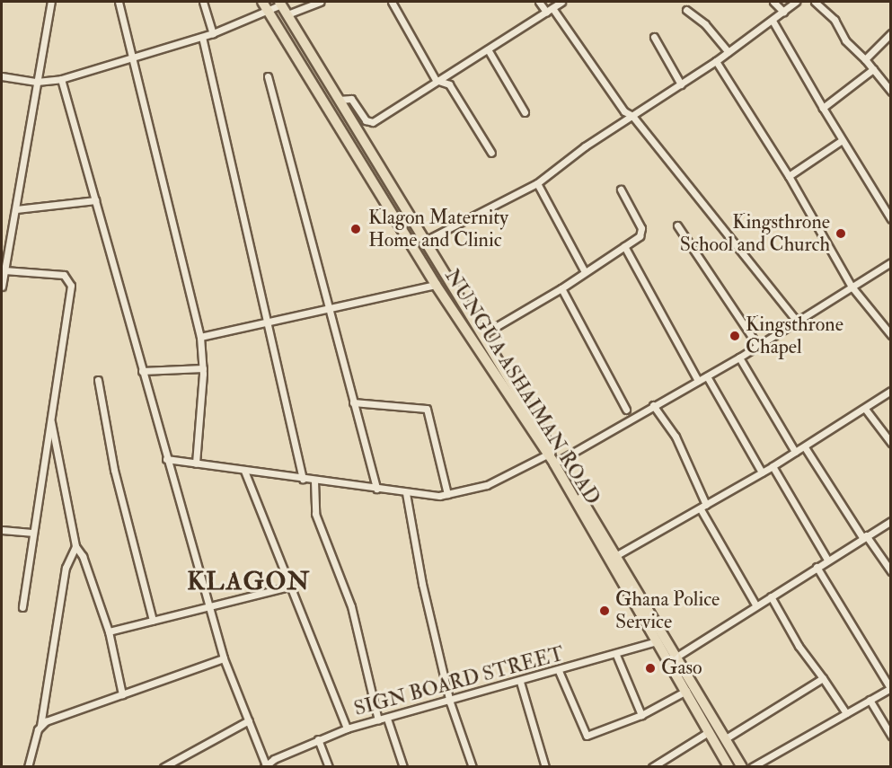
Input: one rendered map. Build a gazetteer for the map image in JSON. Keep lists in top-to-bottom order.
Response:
{
  "streets": {
    "main road": ["NUNGUA ASHAIMAN ROAD"],
    "street": ["SIGN BOARD STREET"]
  },
  "crossings": [
    ["NUNGUA ASHAIMAN ROAD", "SIGN BOARD STREET"]
  ],
  "districts": ["KLAGON"],
  "places": [
    "Klagon Maternity Home and Clinic",
    "Kingsthrone School and Church",
    "Kingsthrone Chapel",
    "Ghana Police Service",
    "Gaso"
  ]
}
